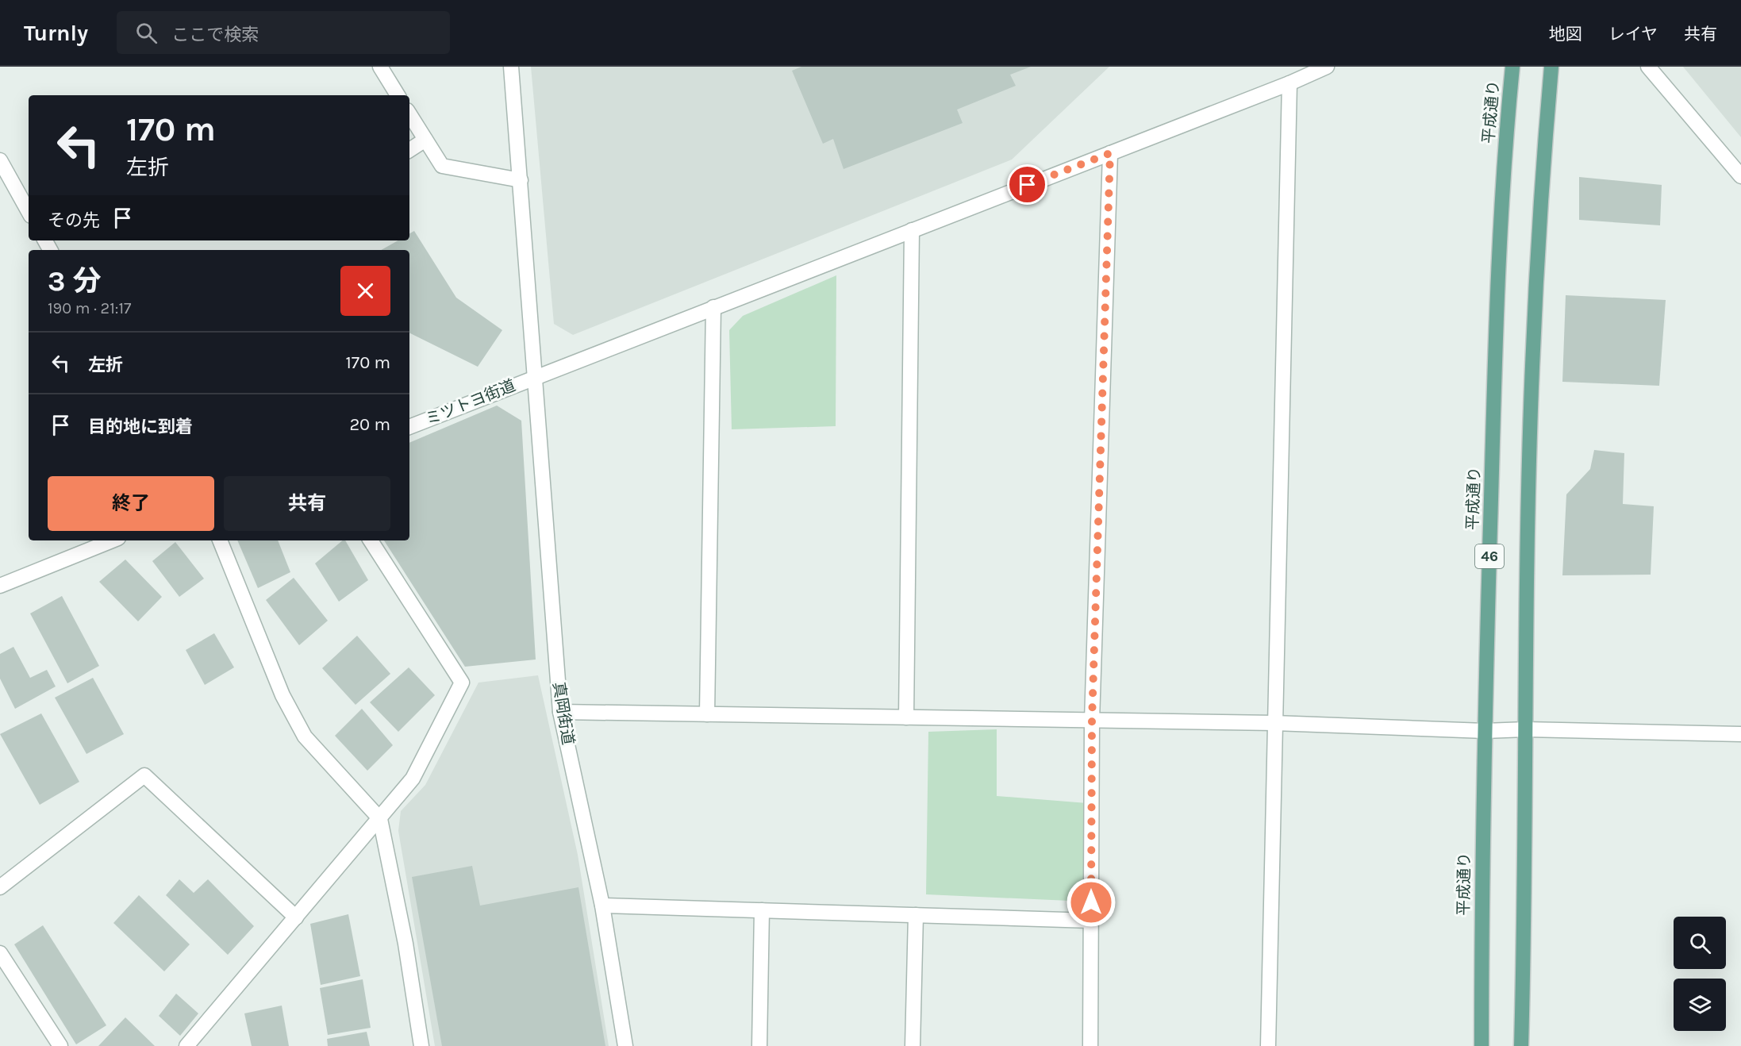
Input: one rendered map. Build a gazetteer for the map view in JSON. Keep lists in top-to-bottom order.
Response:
{
  "streets": {
    "main road": ["平成通り", "46"],
    "street": ["ミツトヨ街道", "真岡街道"]
  },
  "crossings": [
    ["ミツトヨ街道", "真岡街道"]
  ],
  "page": {
    "header": "Turnly",
    "search": "ここで検索",
    "nav": ["地図", "レイヤ", "共有"],
    "turn": ["170 m", "左折"],
    "then": "その先",
    "heading": ["3 分", "190 m · 21:17"],
    "list": [
      {
        "name": "左折",
        "value": "170 m"
      },
      {
        "name": "目的地に到着",
        "value": "20 m"
      }
    ],
    "buttons": ["終了", "共有"]
  }
}
